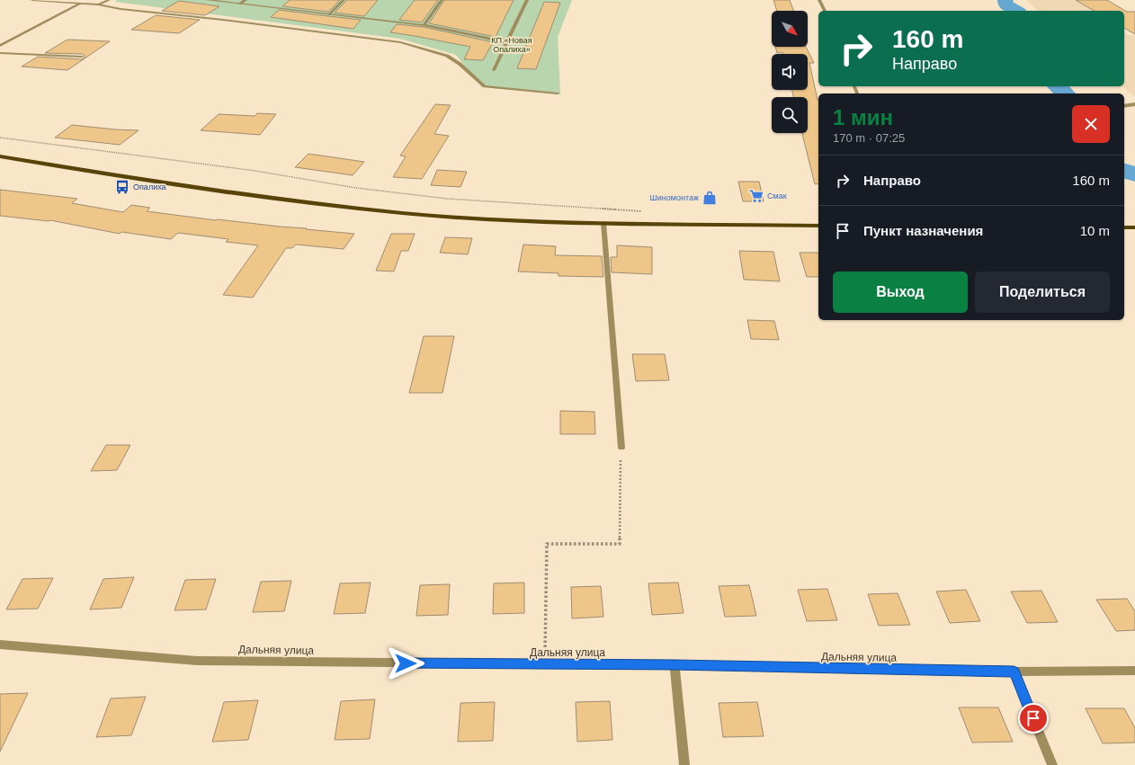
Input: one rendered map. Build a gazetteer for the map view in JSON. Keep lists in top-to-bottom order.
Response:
{
  "streets": {
    "street": ["Дальняя улица"]
  },
  "parks": ["КП «Новая Опалиха»"],
  "places": {
    "bus stop": ["Опалиха"],
    "supermarket": ["Смак"],
    "shop": ["Шиномонтаж"]
  },
  "north": "bottom right",
  "page": {
    "turn": ["160 m", "Направо"],
    "heading": ["1 мин", "170 m · 07:25"],
    "list": [
      {
        "name": "Направо",
        "value": "160 m"
      },
      {
        "name": "Пункт назначения",
        "value": "10 m"
      }
    ],
    "buttons": ["Выход", "Поделиться"]
  }
}
